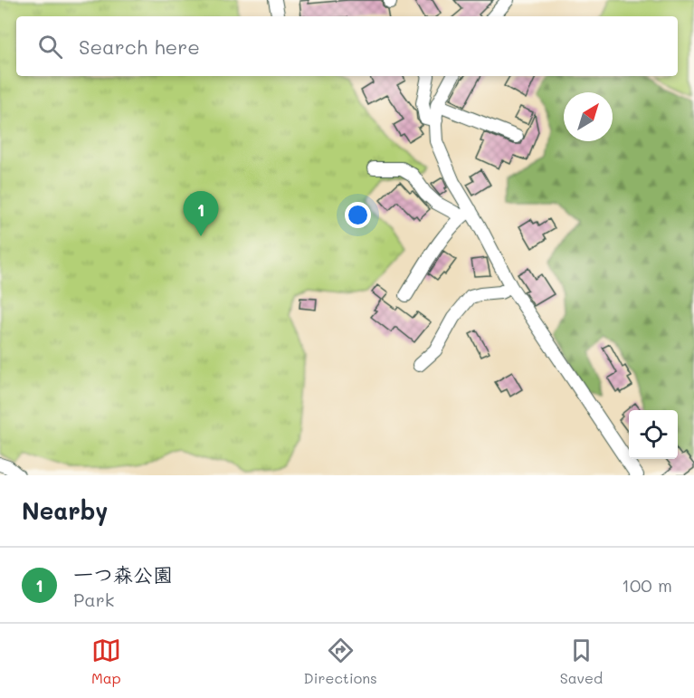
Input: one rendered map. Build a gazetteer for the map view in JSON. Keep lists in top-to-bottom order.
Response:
{
  "north": "top right",
  "page": {
    "search": "Search here",
    "pins": "1",
    "heading": "Nearby",
    "list": [
      {
        "mark": "1",
        "name": "一つ森公園",
        "note": "Park",
        "value": "100 m"
      }
    ],
    "nav": ["Map", "Directions", "Saved"]
  }
}
